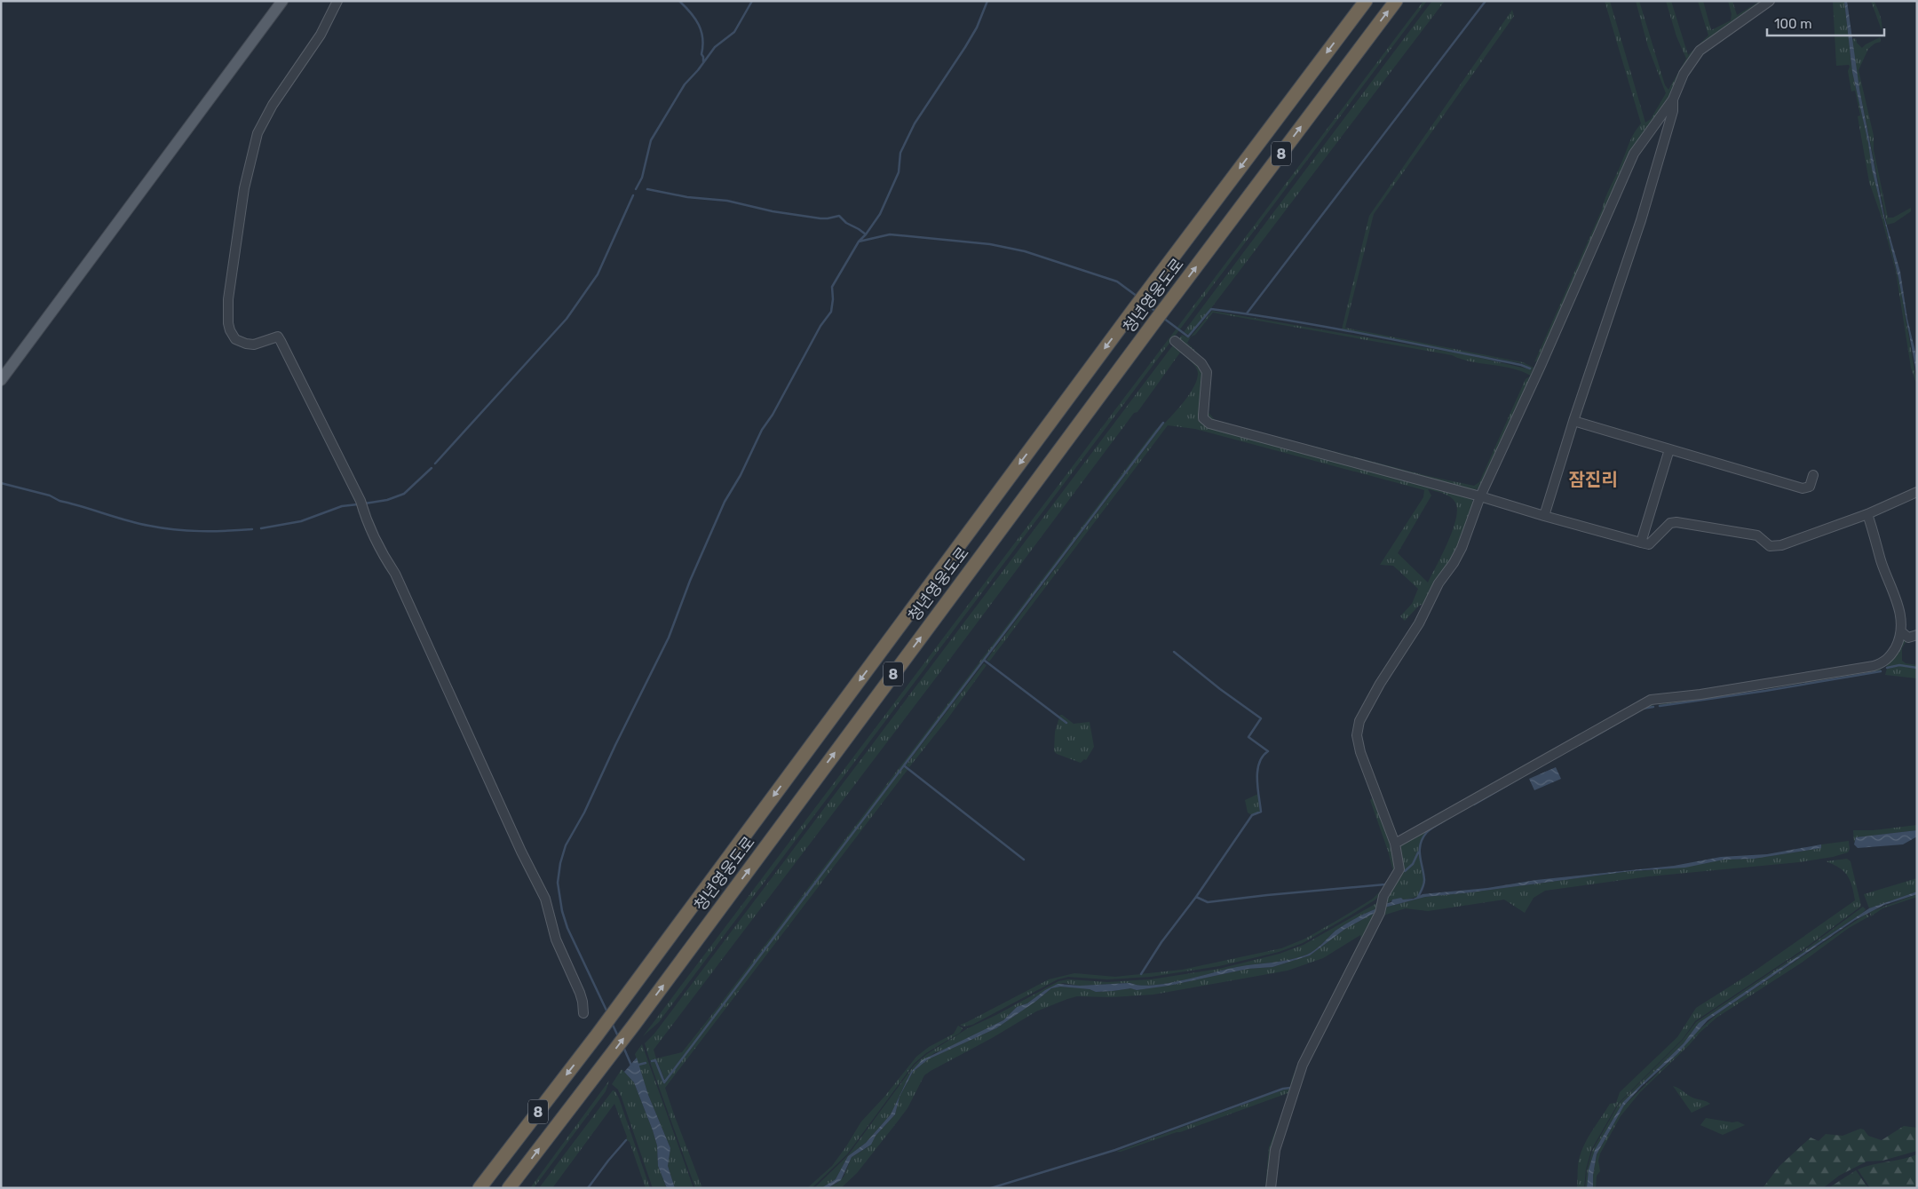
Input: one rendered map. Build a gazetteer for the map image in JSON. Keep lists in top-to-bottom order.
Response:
{
  "streets": {
    "highway": ["8", "청년영웅도로"]
  },
  "districts": ["잠진리"],
  "scale_bar": "100 m"
}
